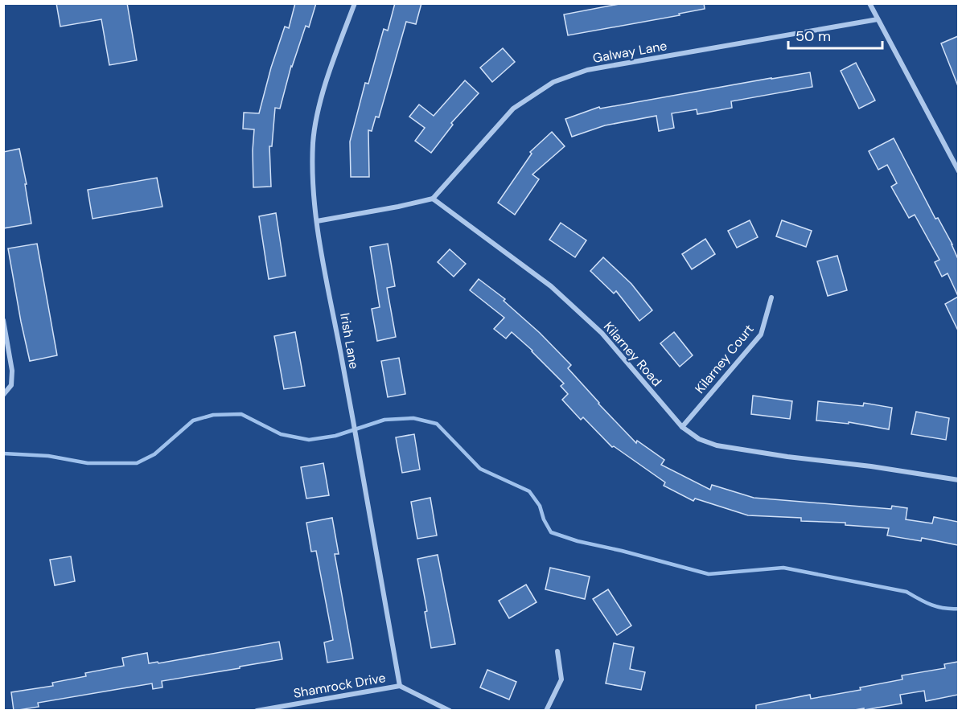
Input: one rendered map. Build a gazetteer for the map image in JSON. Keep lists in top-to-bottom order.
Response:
{
  "streets": {
    "street": [
      "Galway Lane",
      "Irish Lane",
      "Kilarney Road",
      "Kilarney Court",
      "Shamrock Drive"
    ]
  },
  "crossings": [
    ["Galway Lane", "Kilarney Road"],
    ["Irish Lane", "Shamrock Drive"],
    ["Kilarney Road", "Kilarney Court"]
  ],
  "scale_bar": "50 m"
}
